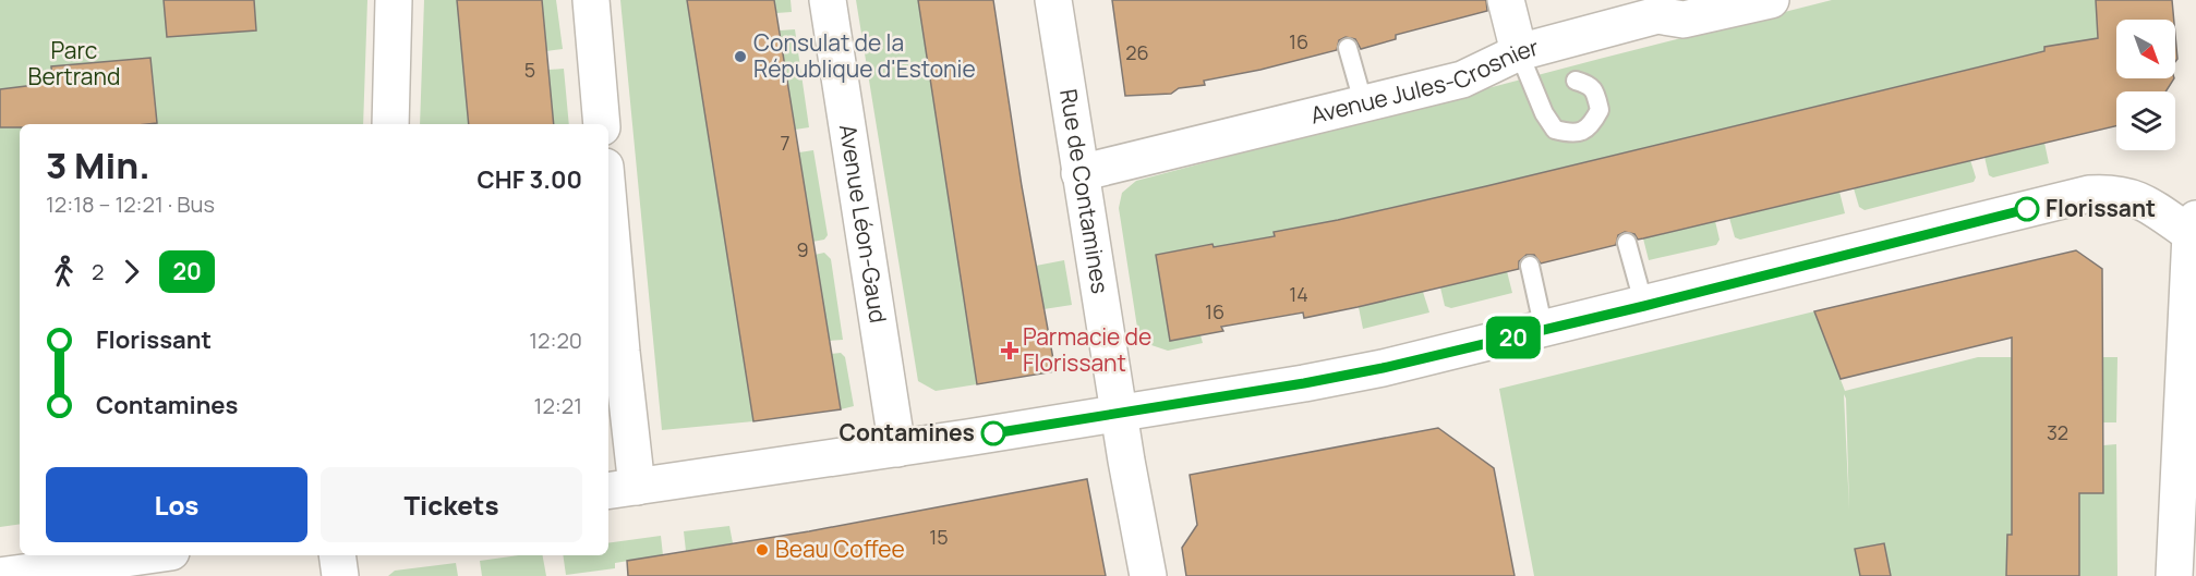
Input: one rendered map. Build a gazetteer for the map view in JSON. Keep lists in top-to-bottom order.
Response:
{
  "streets": {
    "main road": ["Avenue Jules-Crosnier", "Rue de Contamines", "Avenue Léon-Gaud"]
  },
  "crossings": [
    ["Avenue Jules-Crosnier", "Rue de Contamines"]
  ],
  "parks": ["Parc Bertrand"],
  "places": {
    "other": [
      "Consulat de la République d'Estonie",
      "Florissant",
      "Contamines",
      "Beau Coffee"
    ],
    "health": ["Parmacie de Florissant"]
  },
  "lines": ["bus line 20"],
  "house_numbers": [
    "16",
    "26",
    "5",
    "7",
    "9",
    "14",
    "16",
    "32",
    "15"
  ],
  "north": "bottom right",
  "page": {
    "on_map": "20",
    "heading": ["3 Min.", "12:18 – 12:21 · Bus", "CHF 3.00"],
    "legs": ["2", "20"],
    "list": [
      {
        "name": "Florissant",
        "value": "12:20"
      },
      {
        "name": "Contamines",
        "value": "12:21"
      }
    ],
    "buttons": ["Los", "Tickets"]
  }
}
